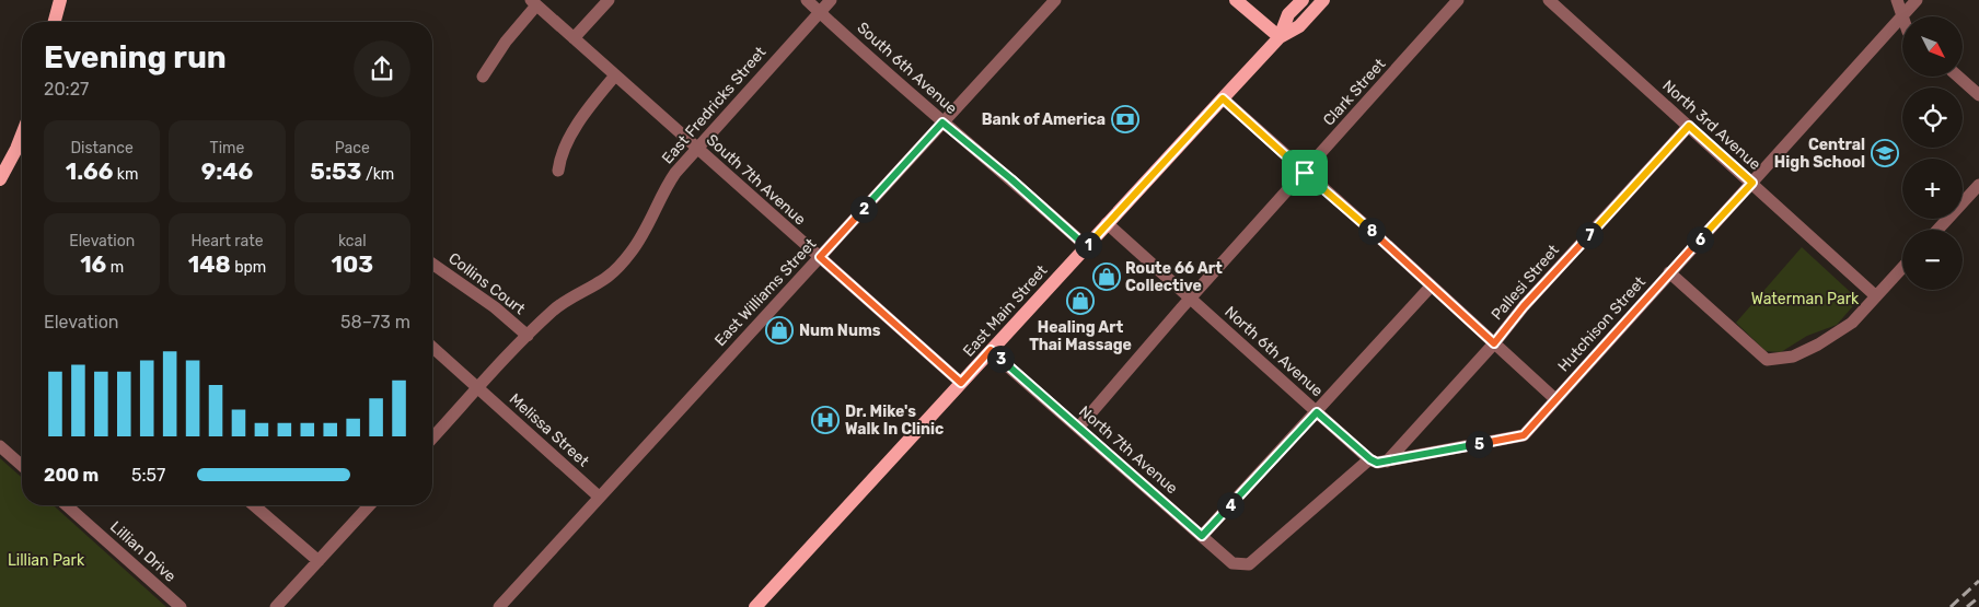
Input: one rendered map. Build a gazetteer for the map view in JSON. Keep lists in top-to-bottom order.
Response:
{
  "streets": {
    "main road": ["East Main Street"],
    "street": [
      "South 6th Avenue",
      "Clark Street",
      "East Fredricks Street",
      "North 3rd Avenue",
      "South 7th Avenue",
      "Pallesi Street",
      "Collins Court",
      "East Williams Street",
      "Hutchison Street",
      "North 6th Avenue",
      "Melissa Street",
      "North 7th Avenue",
      "Lillian Drive"
    ]
  },
  "crossings": [
    ["South 6th Avenue", "East Fredricks Street"],
    ["South 6th Avenue", "East Williams Street"],
    ["South 6th Avenue", "East Main Street"],
    ["Clark Street", "North 6th Avenue"],
    ["Clark Street", "North 7th Avenue"],
    ["East Fredricks Street", "South 7th Avenue"],
    ["East Fredricks Street", "Collins Court"],
    ["East Fredricks Street", "Melissa Street"],
    ["North 3rd Avenue", "Pallesi Street"],
    ["North 3rd Avenue", "Hutchison Street"],
    ["South 7th Avenue", "East Williams Street"],
    ["South 7th Avenue", "East Main Street"],
    ["Pallesi Street", "Hutchison Street"],
    ["East Williams Street", "Melissa Street"],
    ["East Main Street", "North 6th Avenue"],
    ["East Main Street", "North 7th Avenue"],
    ["Hutchison Street", "North 6th Avenue"],
    ["Hutchison Street", "North 7th Avenue"],
    ["North 6th Avenue", "North 7th Avenue"]
  ],
  "parks": ["Waterman Park", "Lillian Park"],
  "places": {
    "bank": ["Bank of America"],
    "school or university": ["Central High School"],
    "shop": ["Route 66 Art Collective", "Healing Art Thai Massage", "Num Nums"],
    "hospital": ["Dr. Mike's Walk In Clinic"]
  },
  "north": "bottom right",
  "page": {
    "map_buttons": ["+", "−"],
    "heading": ["Evening run", "20:27"],
    "stats": [
      ["Distance", "1.66 km"],
      ["Time", "9:46"],
      ["Pace", "5:53 /km"],
      ["Elevation", "16 m"],
      ["Heart rate", "148 bpm"],
      ["kcal", "103"]
    ],
    "pins": [
      "2",
      "8",
      "7",
      "6",
      "1",
      "3",
      "5",
      "4"
    ],
    "chart": ["Elevation", "58–73 m"],
    "list": [
      {
        "name": "200 m",
        "note": "5:57"
      }
    ]
  }
}
